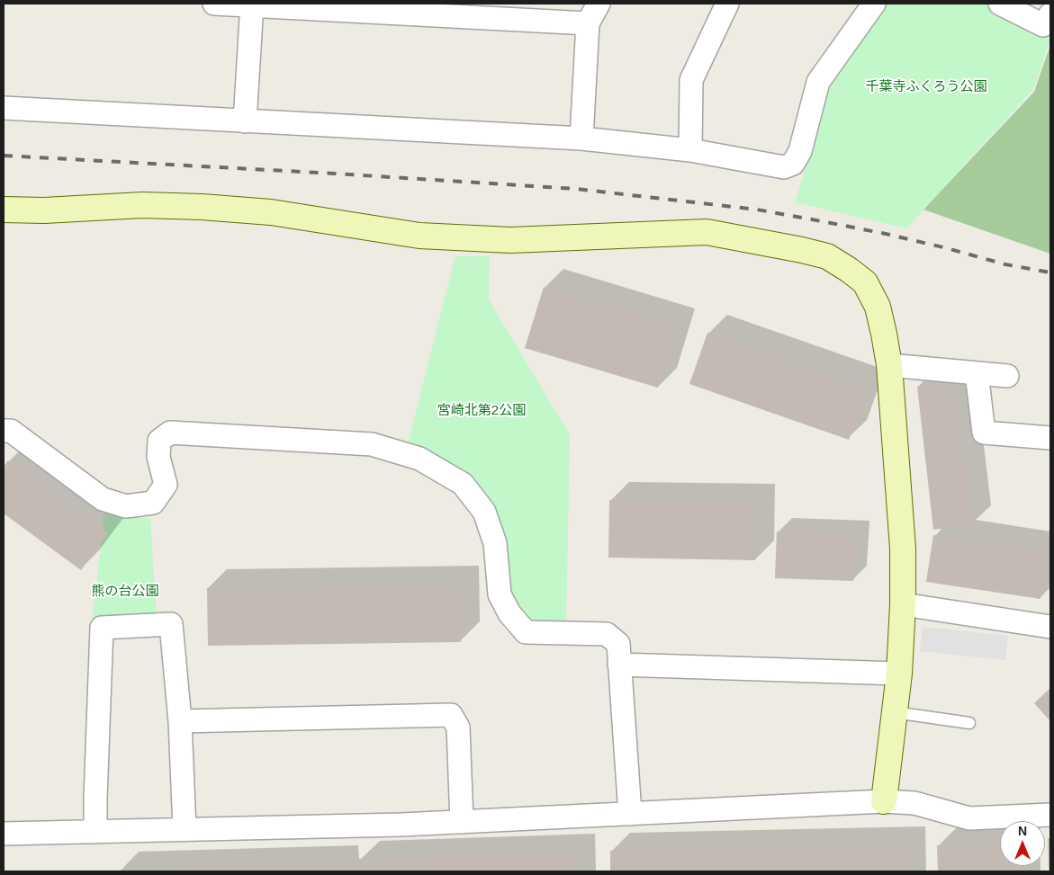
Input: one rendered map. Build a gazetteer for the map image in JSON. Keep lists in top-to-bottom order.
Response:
{
  "parks": ["千葉寺ふくろう公園", "宮崎北第2公園", "熊の台公園"],
  "north": "top"
}
